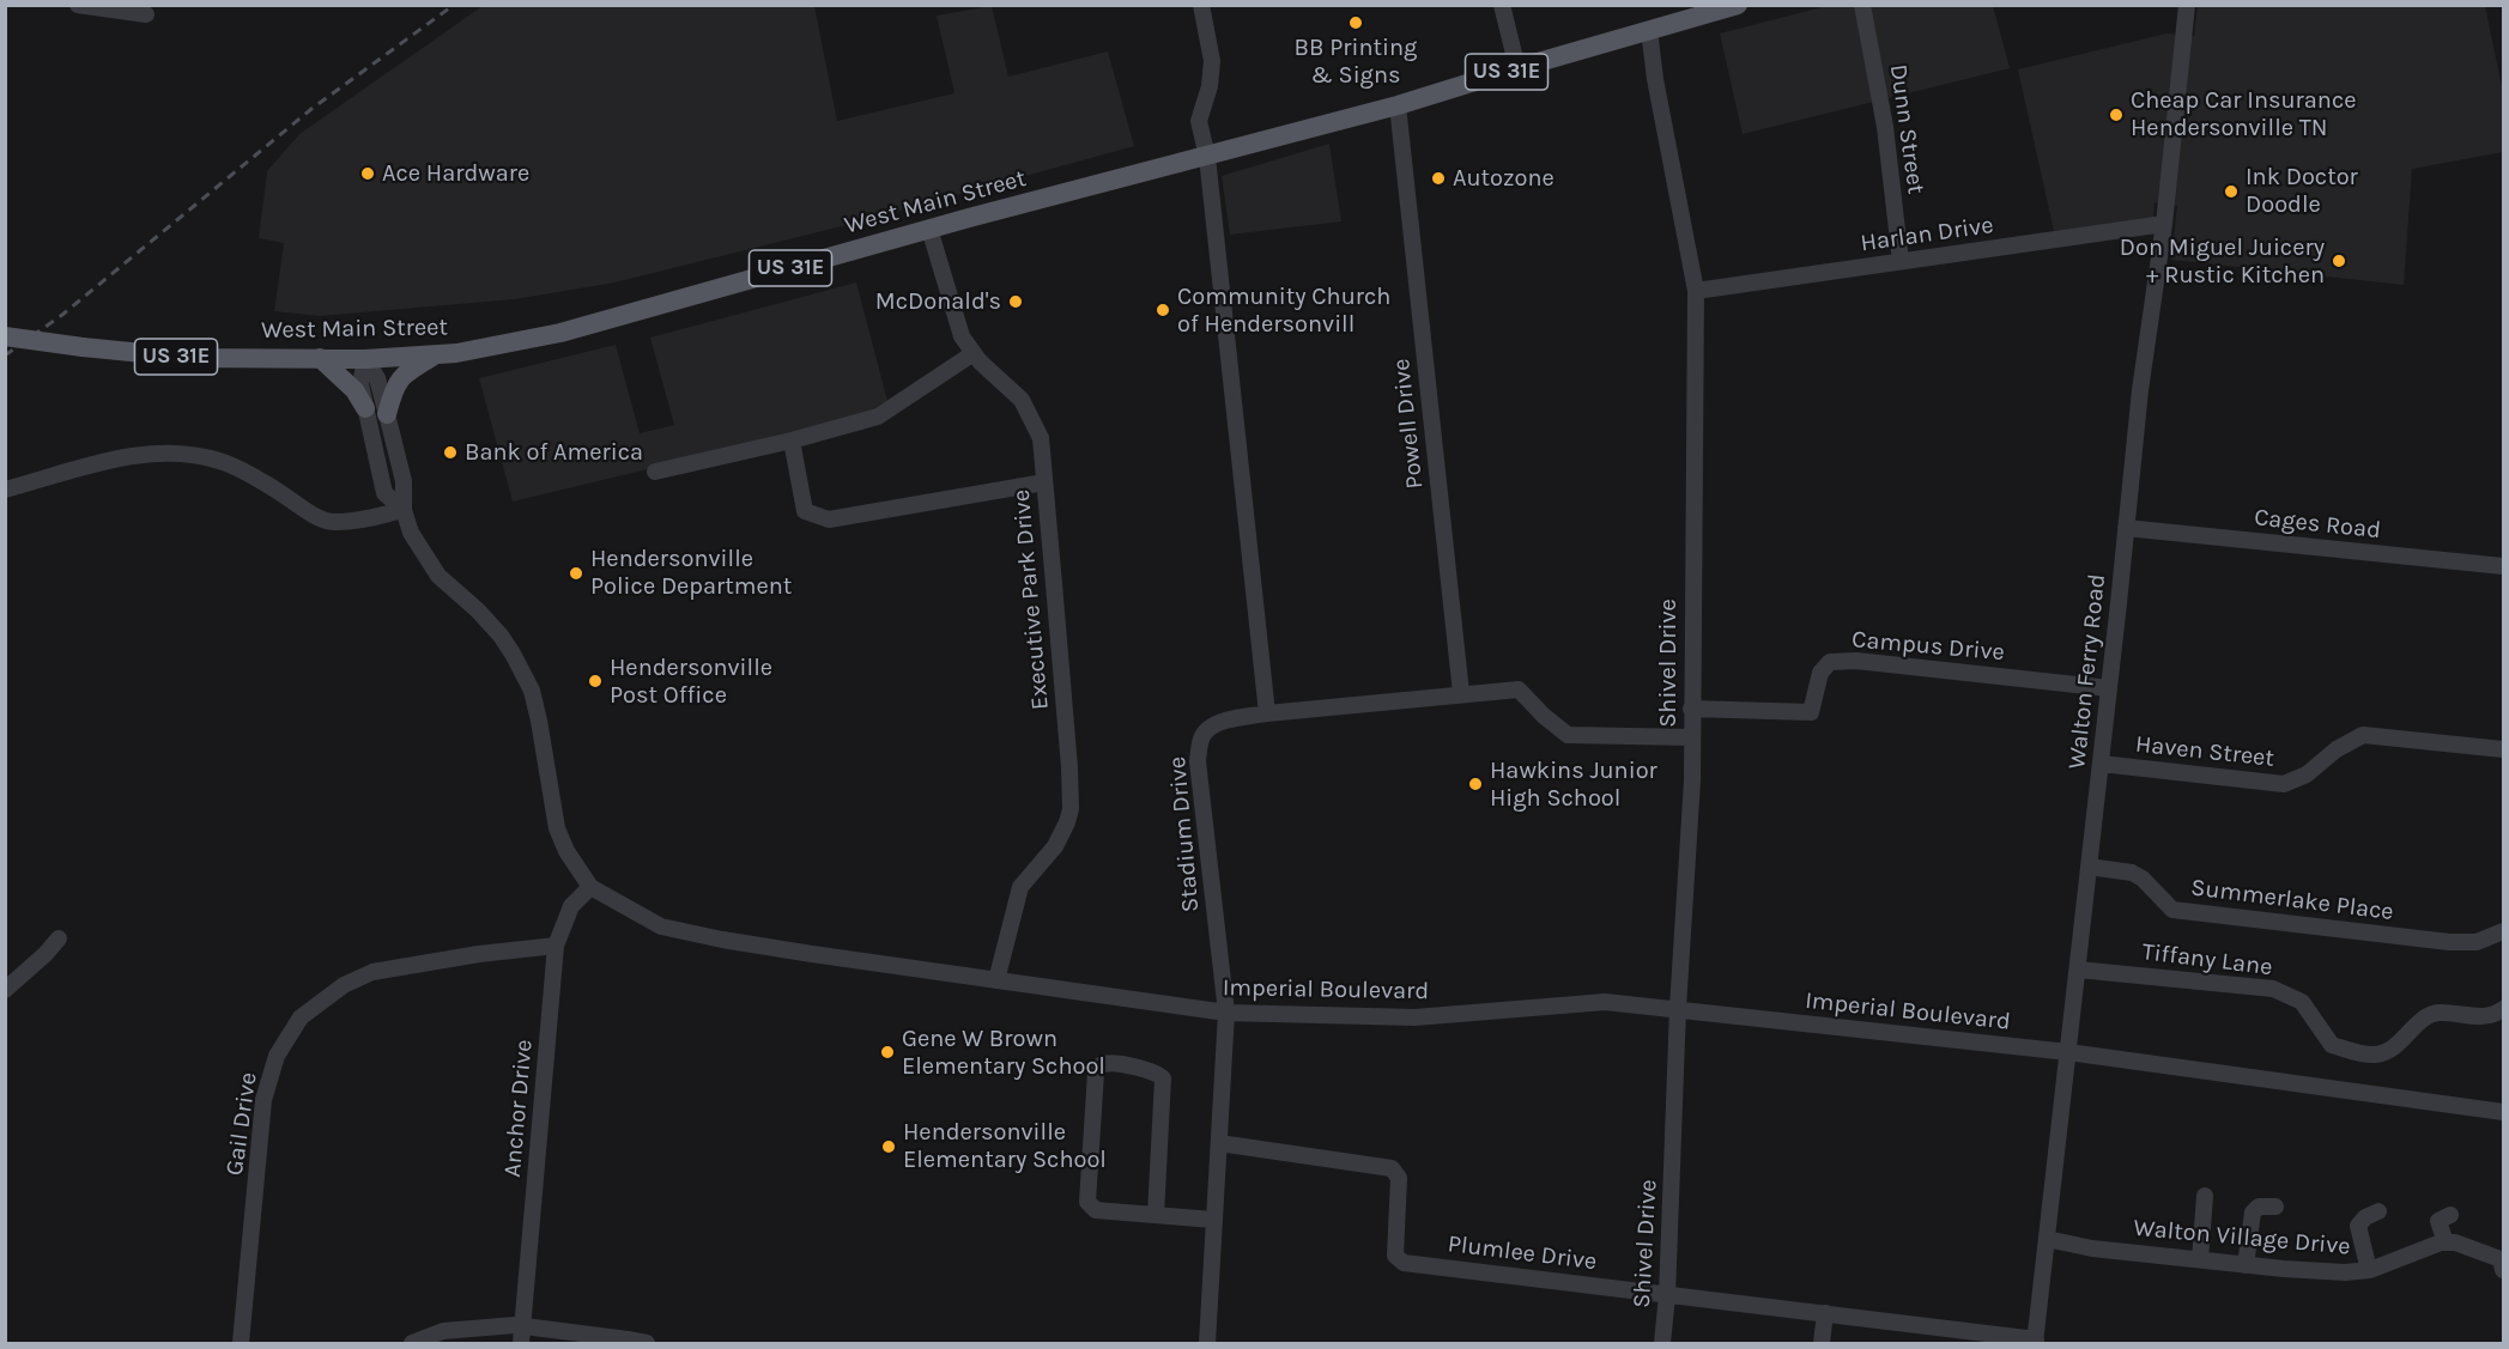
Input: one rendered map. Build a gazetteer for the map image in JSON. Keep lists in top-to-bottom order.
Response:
{
  "streets": {
    "main road": ["US 31E", "West Main Street"],
    "street": [
      "Dunn Street",
      "Harlan Drive",
      "Powell Drive",
      "Cages Road",
      "Executive Park Drive",
      "Campus Drive",
      "Shivel Drive",
      "Walton Ferry Road",
      "Haven Street",
      "Stadium Drive",
      "Summerlake Place",
      "Tiffany Lane",
      "Imperial Boulevard",
      "Anchor Drive",
      "Gail Drive",
      "Walton Village Drive",
      "Plumlee Drive"
    ]
  },
  "crossings": [
    ["Dunn Street", "Harlan Drive"],
    ["West Main Street", "Powell Drive"],
    ["West Main Street", "Executive Park Drive"],
    ["West Main Street", "Shivel Drive"],
    ["Harlan Drive", "Shivel Drive"],
    ["Harlan Drive", "Walton Ferry Road"],
    ["Cages Road", "Walton Ferry Road"],
    ["Executive Park Drive", "Imperial Boulevard"],
    ["Campus Drive", "Shivel Drive"],
    ["Campus Drive", "Walton Ferry Road"],
    ["Shivel Drive", "Imperial Boulevard"],
    ["Shivel Drive", "Plumlee Drive"],
    ["Walton Ferry Road", "Haven Street"],
    ["Walton Ferry Road", "Summerlake Place"],
    ["Walton Ferry Road", "Tiffany Lane"],
    ["Walton Ferry Road", "Imperial Boulevard"],
    ["Walton Ferry Road", "Walton Village Drive"],
    ["Walton Ferry Road", "Plumlee Drive"],
    ["Stadium Drive", "Imperial Boulevard"],
    ["Stadium Drive", "Plumlee Drive"],
    ["Imperial Boulevard", "Anchor Drive"],
    ["Anchor Drive", "Gail Drive"]
  ],
  "places": [
    "BB Printing & Signs",
    "Cheap Car Insurance Hendersonville TN",
    "Ace Hardware",
    "Autozone",
    "Ink Doctor Doodle",
    "Don Miguel Juicery + Rustic Kitchen",
    "McDonald's",
    "Community Church of Hendersonvill",
    "Bank of America",
    "Hendersonville Police Department",
    "Hendersonville Post Office",
    "Hawkins Junior High School",
    "Gene W Brown Elementary School",
    "Hendersonville Elementary School"
  ]
}
